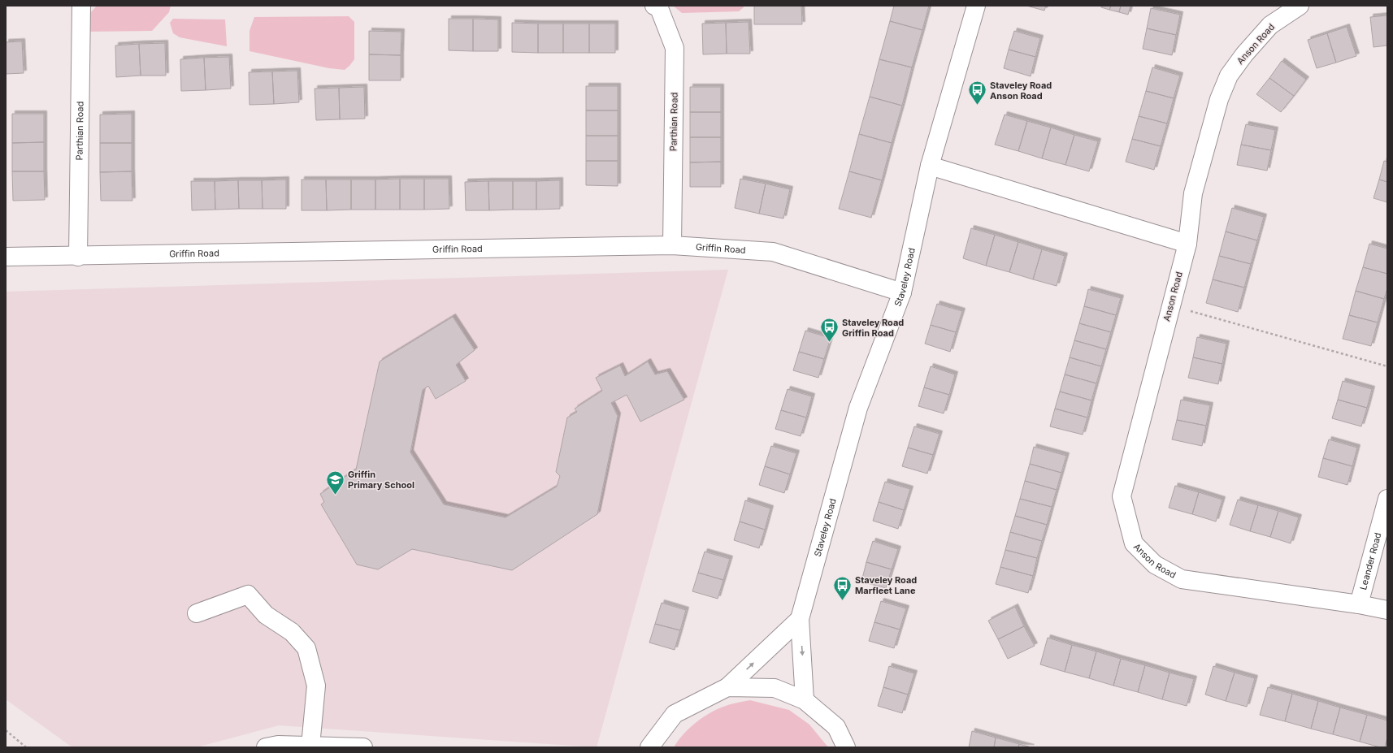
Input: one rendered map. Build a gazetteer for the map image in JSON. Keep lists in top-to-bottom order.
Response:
{
  "streets": {
    "street": [
      "Anson Road",
      "Parthian Road",
      "Griffin Road",
      "Staveley Road",
      "Leander Road"
    ]
  },
  "crossings": [
    ["Anson Road", "Leander Road"],
    ["Parthian Road", "Griffin Road"],
    ["Griffin Road", "Staveley Road"]
  ],
  "places": {
    "bus stop": ["Staveley Road Anson Road", "Staveley Road Griffin Road", "Staveley Road Marfleet Lane"],
    "school or university": ["Griffin Primary School"]
  }
}
